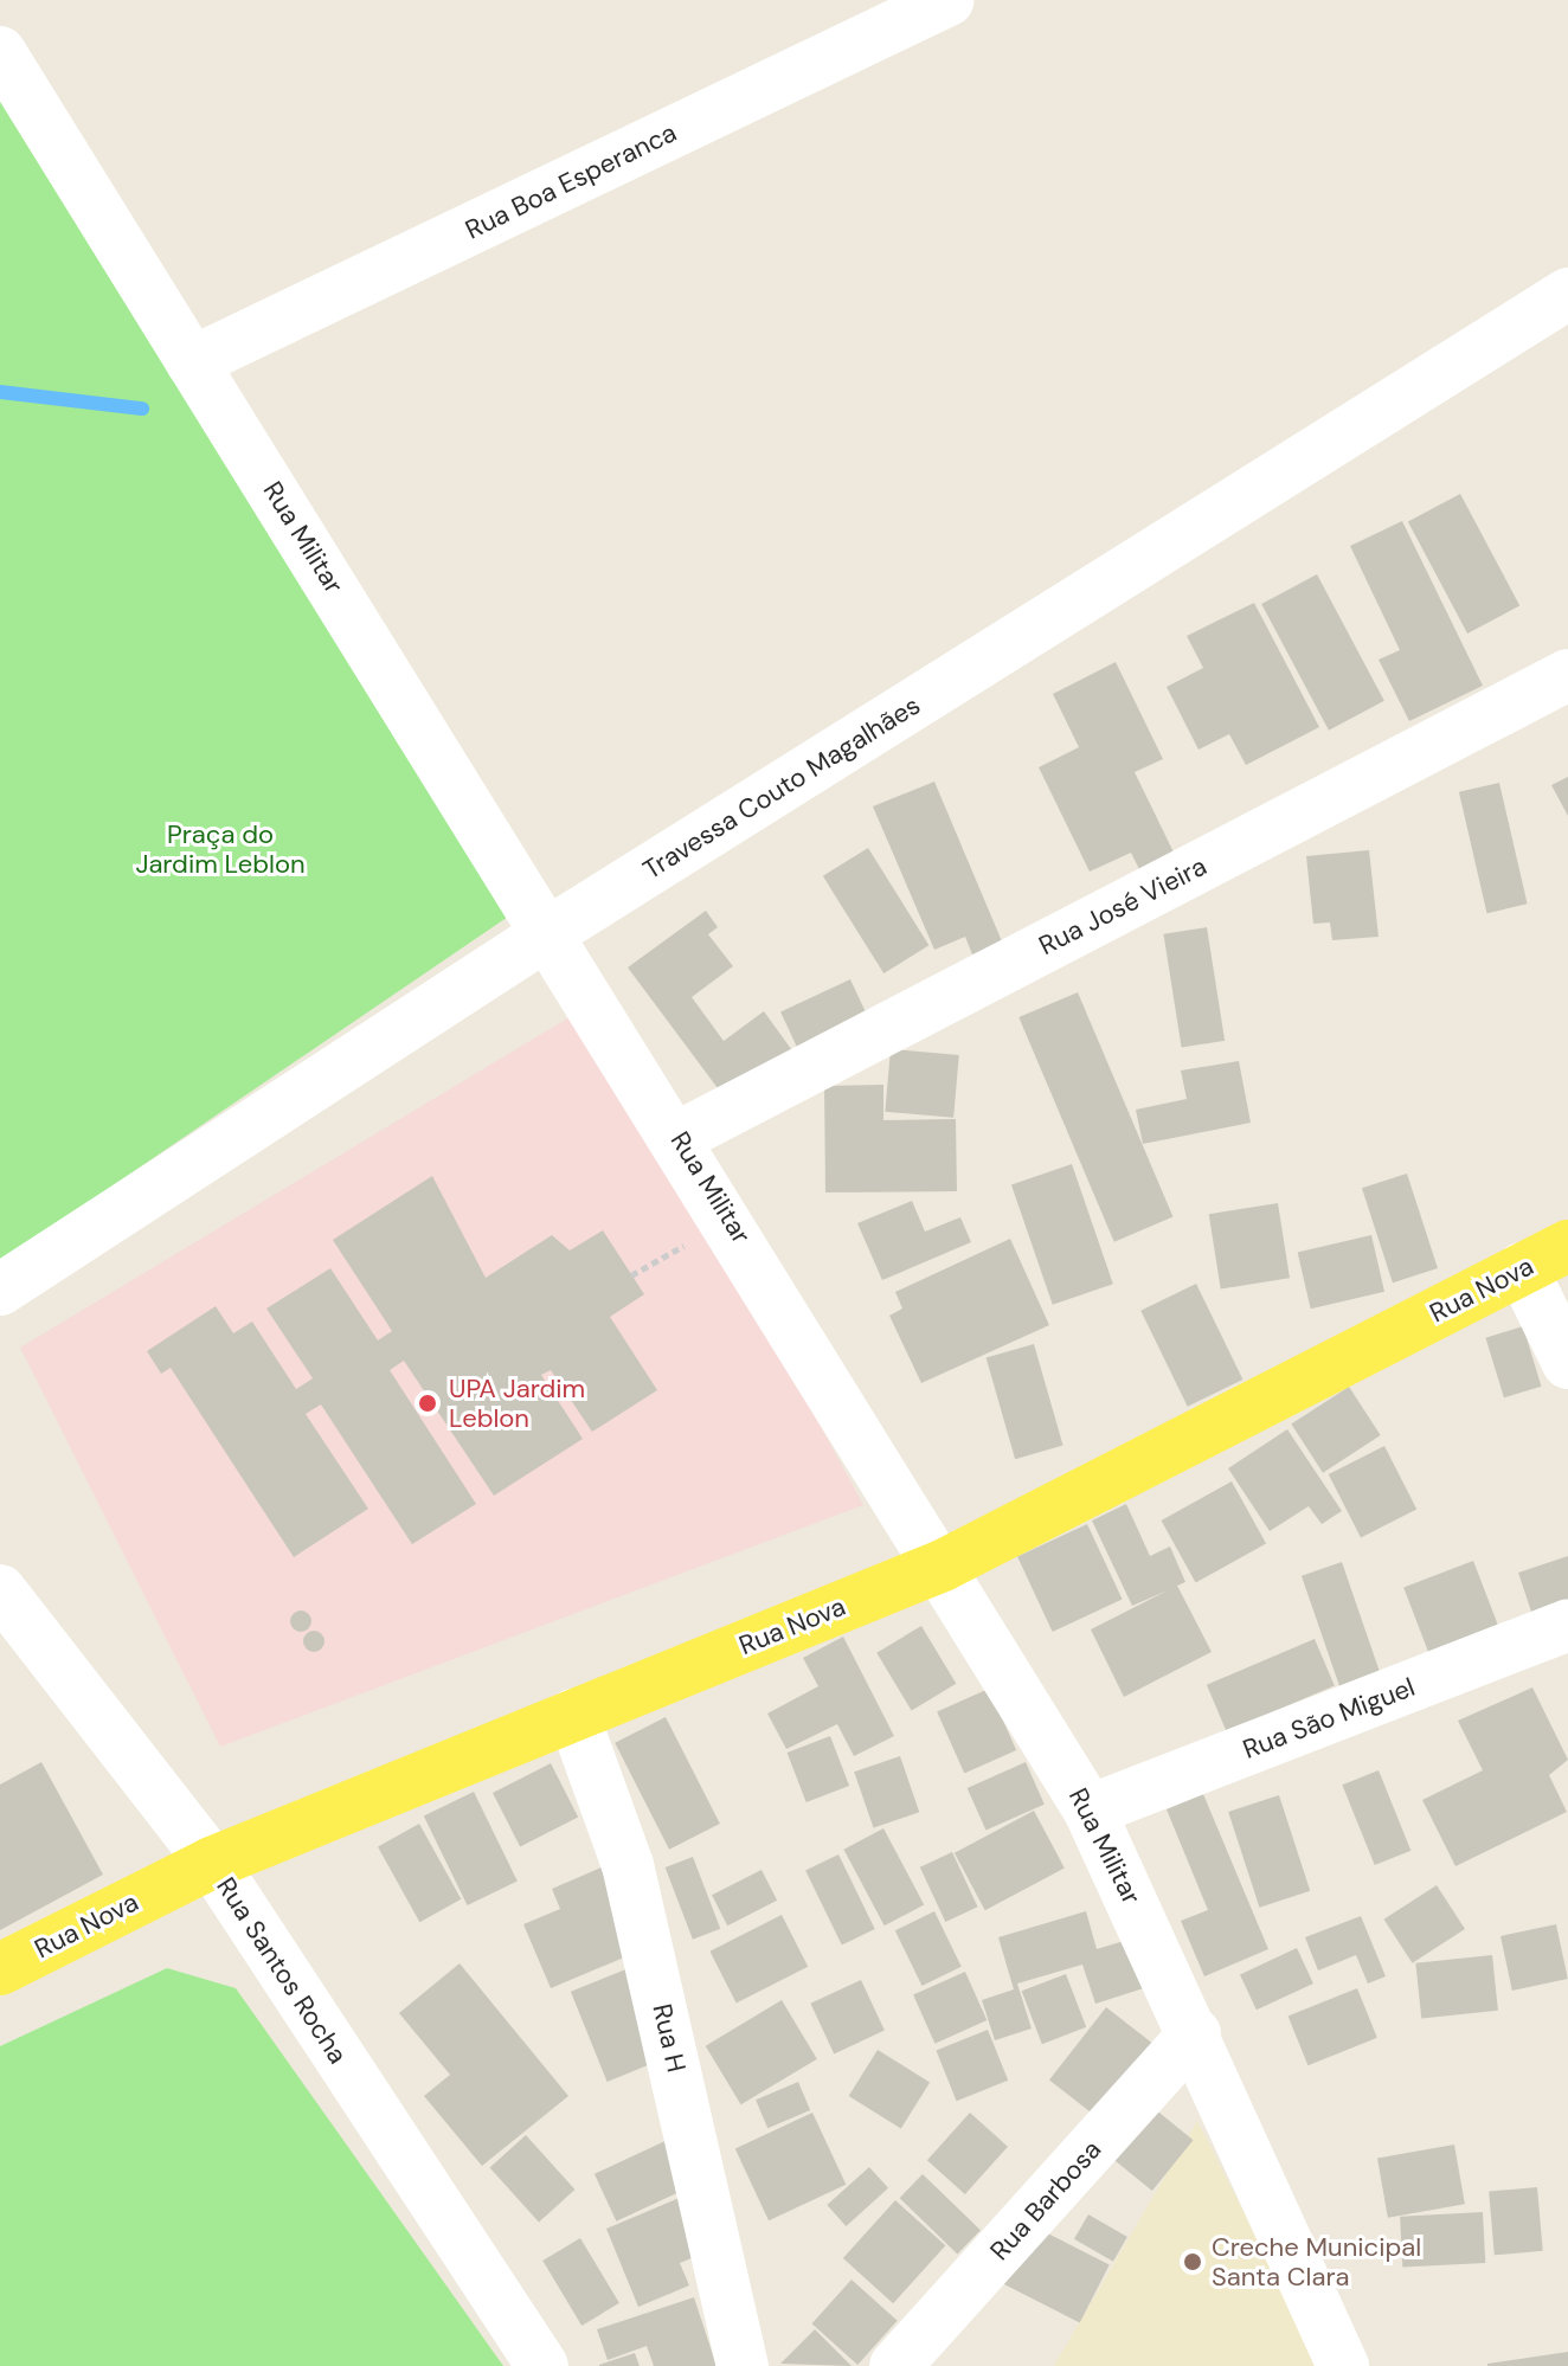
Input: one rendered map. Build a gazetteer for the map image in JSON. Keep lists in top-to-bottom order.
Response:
{
  "streets": {
    "main road": ["Rua Nova"],
    "street": [
      "Rua Boa Esperanca",
      "Rua Militar",
      "Travessa Couto Magalhães",
      "Rua José Vieira",
      "Rua São Miguel",
      "Rua Santos Rocha",
      "Rua H",
      "Rua Barbosa"
    ]
  },
  "crossings": [
    ["Rua Boa Esperanca", "Rua Militar"],
    ["Rua Militar", "Travessa Couto Magalhães"],
    ["Rua Militar", "Rua José Vieira"],
    ["Rua Militar", "Rua Nova"],
    ["Rua Militar", "Rua São Miguel"],
    ["Rua Militar", "Rua Barbosa"],
    ["Rua Nova", "Rua Santos Rocha"],
    ["Rua Nova", "Rua H"]
  ],
  "parks": ["Praça do Jardim Leblon"],
  "places": ["UPA Jardim Leblon", "Creche Municipal Santa Clara"]
}
